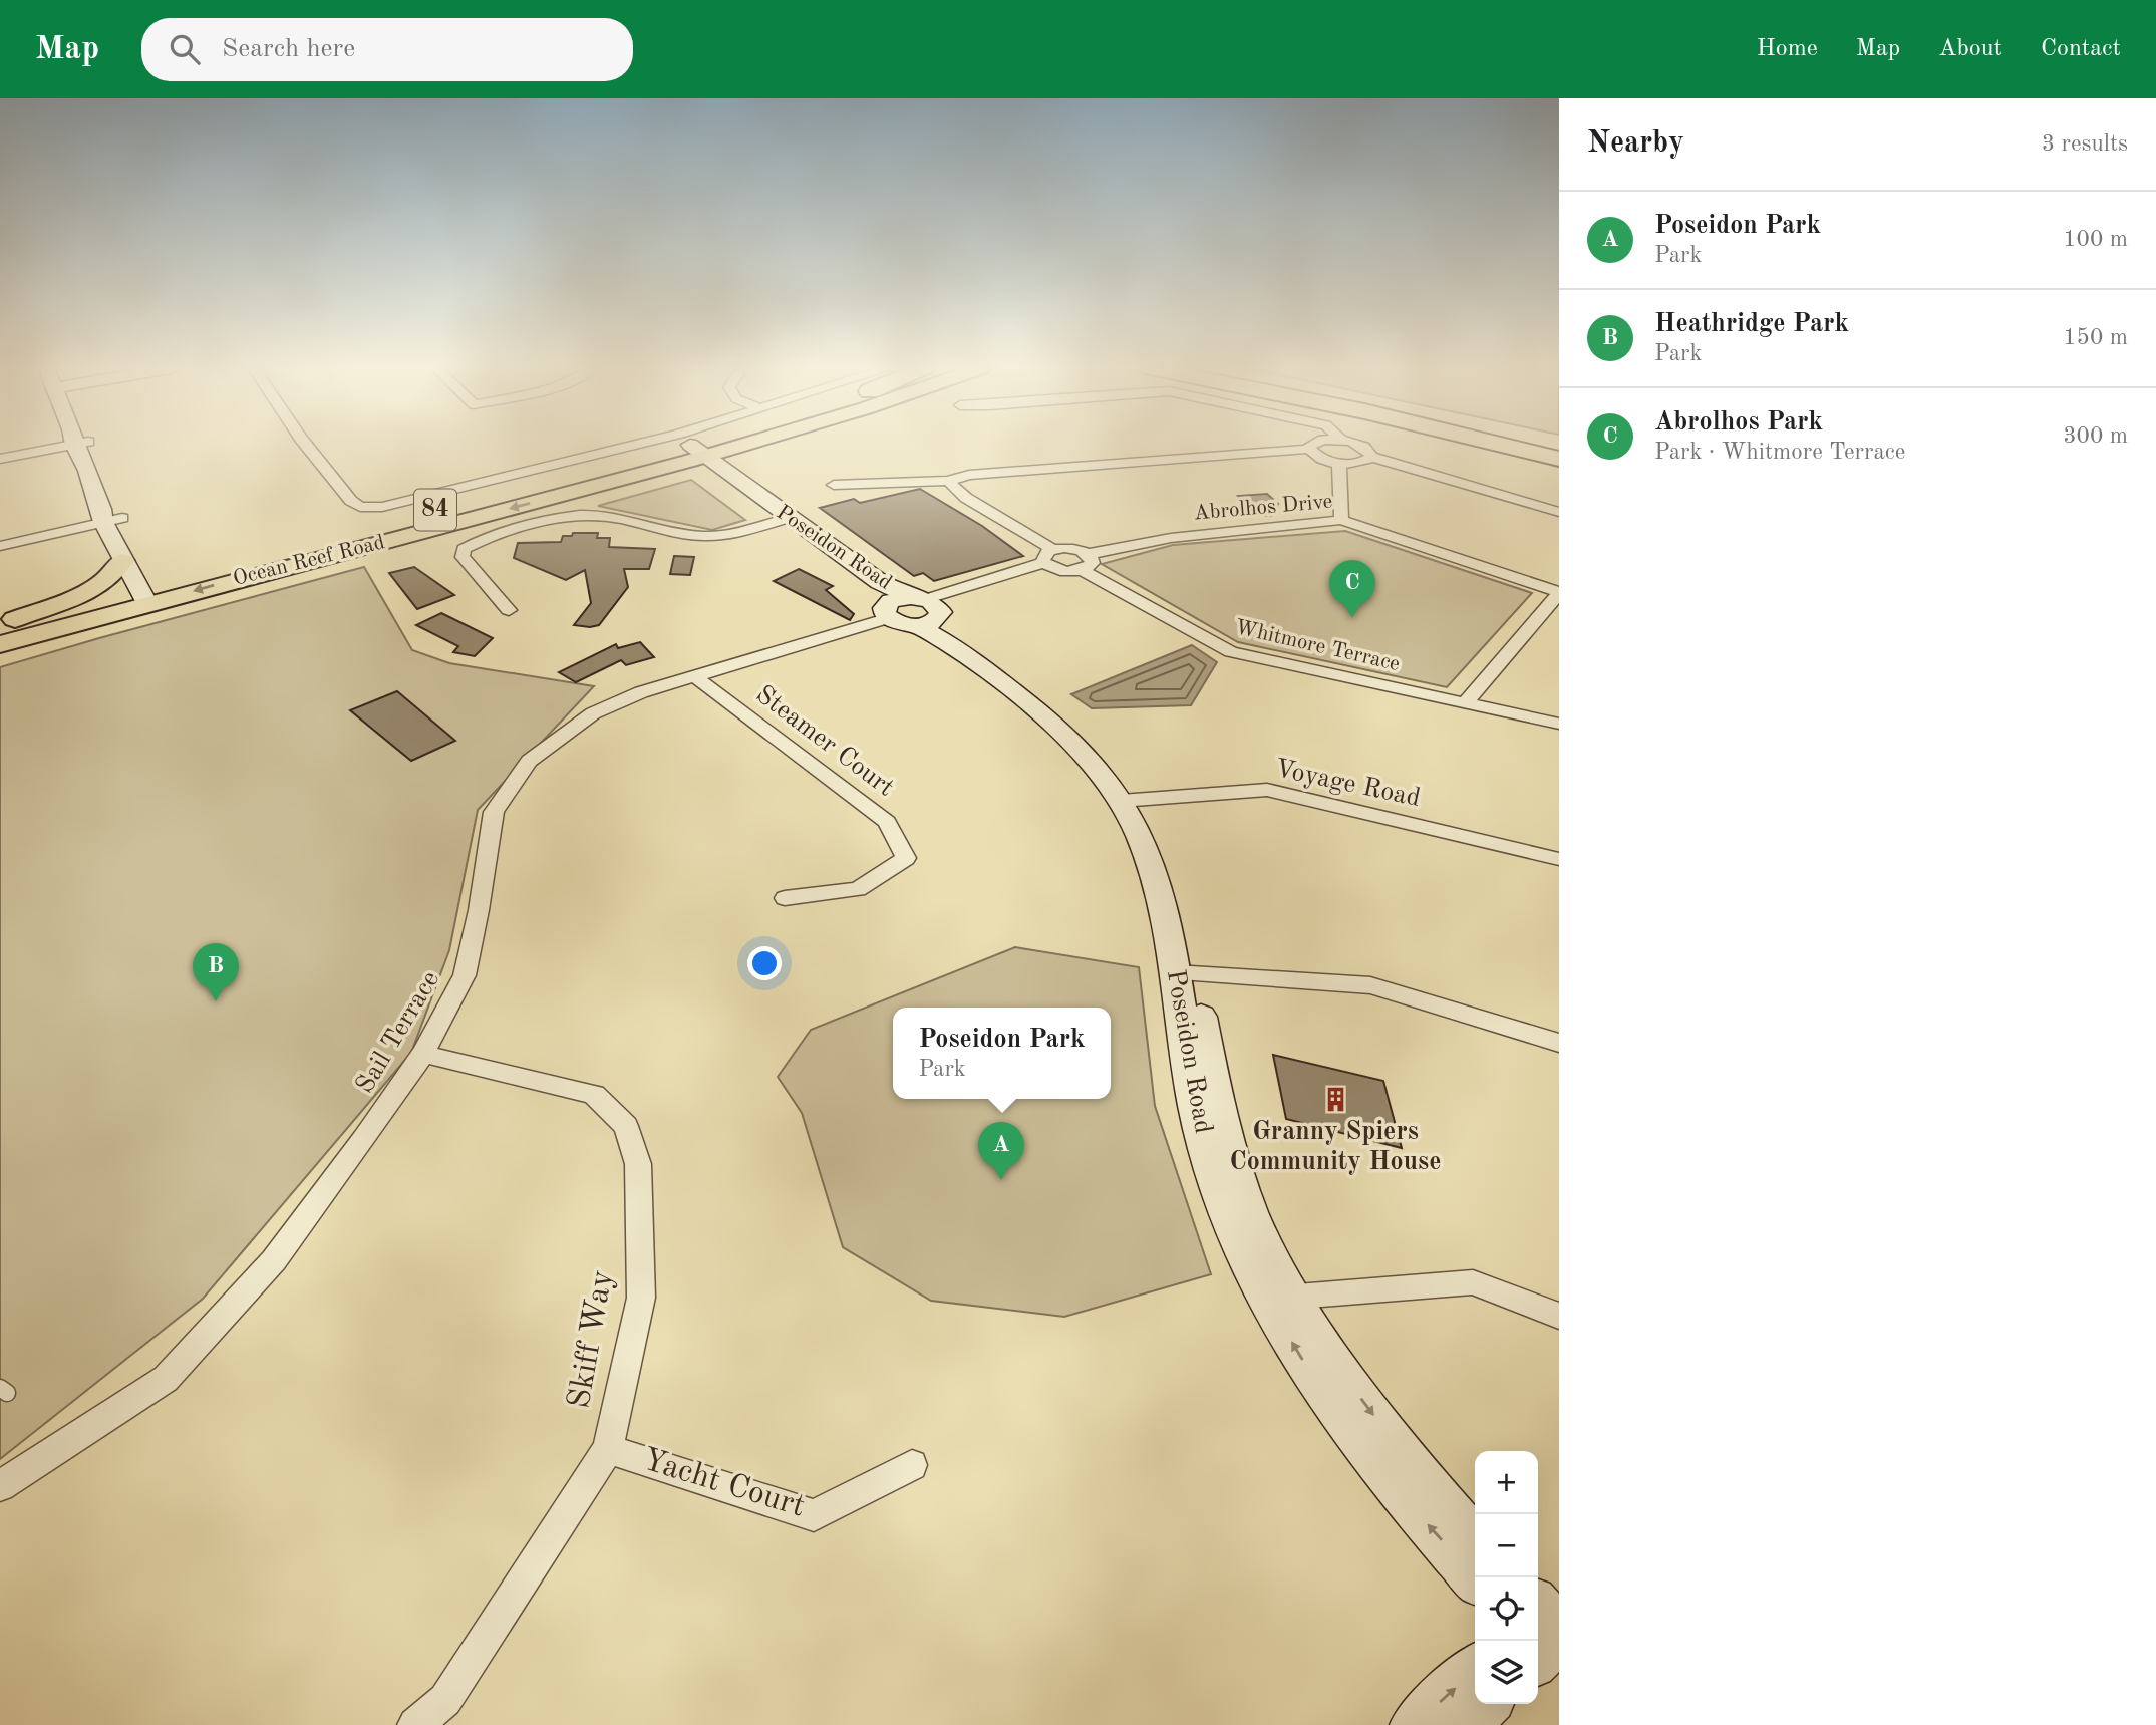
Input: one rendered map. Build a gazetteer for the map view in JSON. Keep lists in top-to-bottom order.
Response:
{
  "streets": {
    "main road": ["84", "Ocean Reef Road"],
    "street": [
      "Abrolhos Drive",
      "Poseidon Road",
      "Whitmore Terrace",
      "Steamer Court",
      "Voyage Road",
      "Sail Terrace",
      "Skiff Way",
      "Yacht Court"
    ]
  },
  "crossings": [
    ["Abrolhos Drive", "Whitmore Terrace"],
    ["Poseidon Road", "Ocean Reef Road"],
    ["Poseidon Road", "Voyage Road"],
    ["Poseidon Road", "Sail Terrace"],
    ["Steamer Court", "Sail Terrace"],
    ["Sail Terrace", "Skiff Way"],
    ["Skiff Way", "Yacht Court"]
  ],
  "places": {
    "building": ["Granny Spiers Community House"]
  },
  "page": {
    "header": "Map",
    "search": "Search here",
    "nav": [
      "Home",
      "Map",
      "About",
      "Contact"
    ],
    "heading": ["Nearby", "3 results"],
    "list": [
      {
        "mark": "A",
        "name": "Poseidon Park",
        "note": "Park",
        "value": "100 m"
      },
      {
        "mark": "B",
        "name": "Heathridge Park",
        "note": "Park",
        "value": "150 m"
      },
      {
        "mark": "C",
        "name": "Abrolhos Park",
        "note": "Park · Whitmore Terrace",
        "value": "300 m"
      }
    ],
    "pins": ["C", "B", "A"],
    "popup": ["Poseidon Park", "Park"],
    "map_buttons": ["+", "−"]
  }
}
